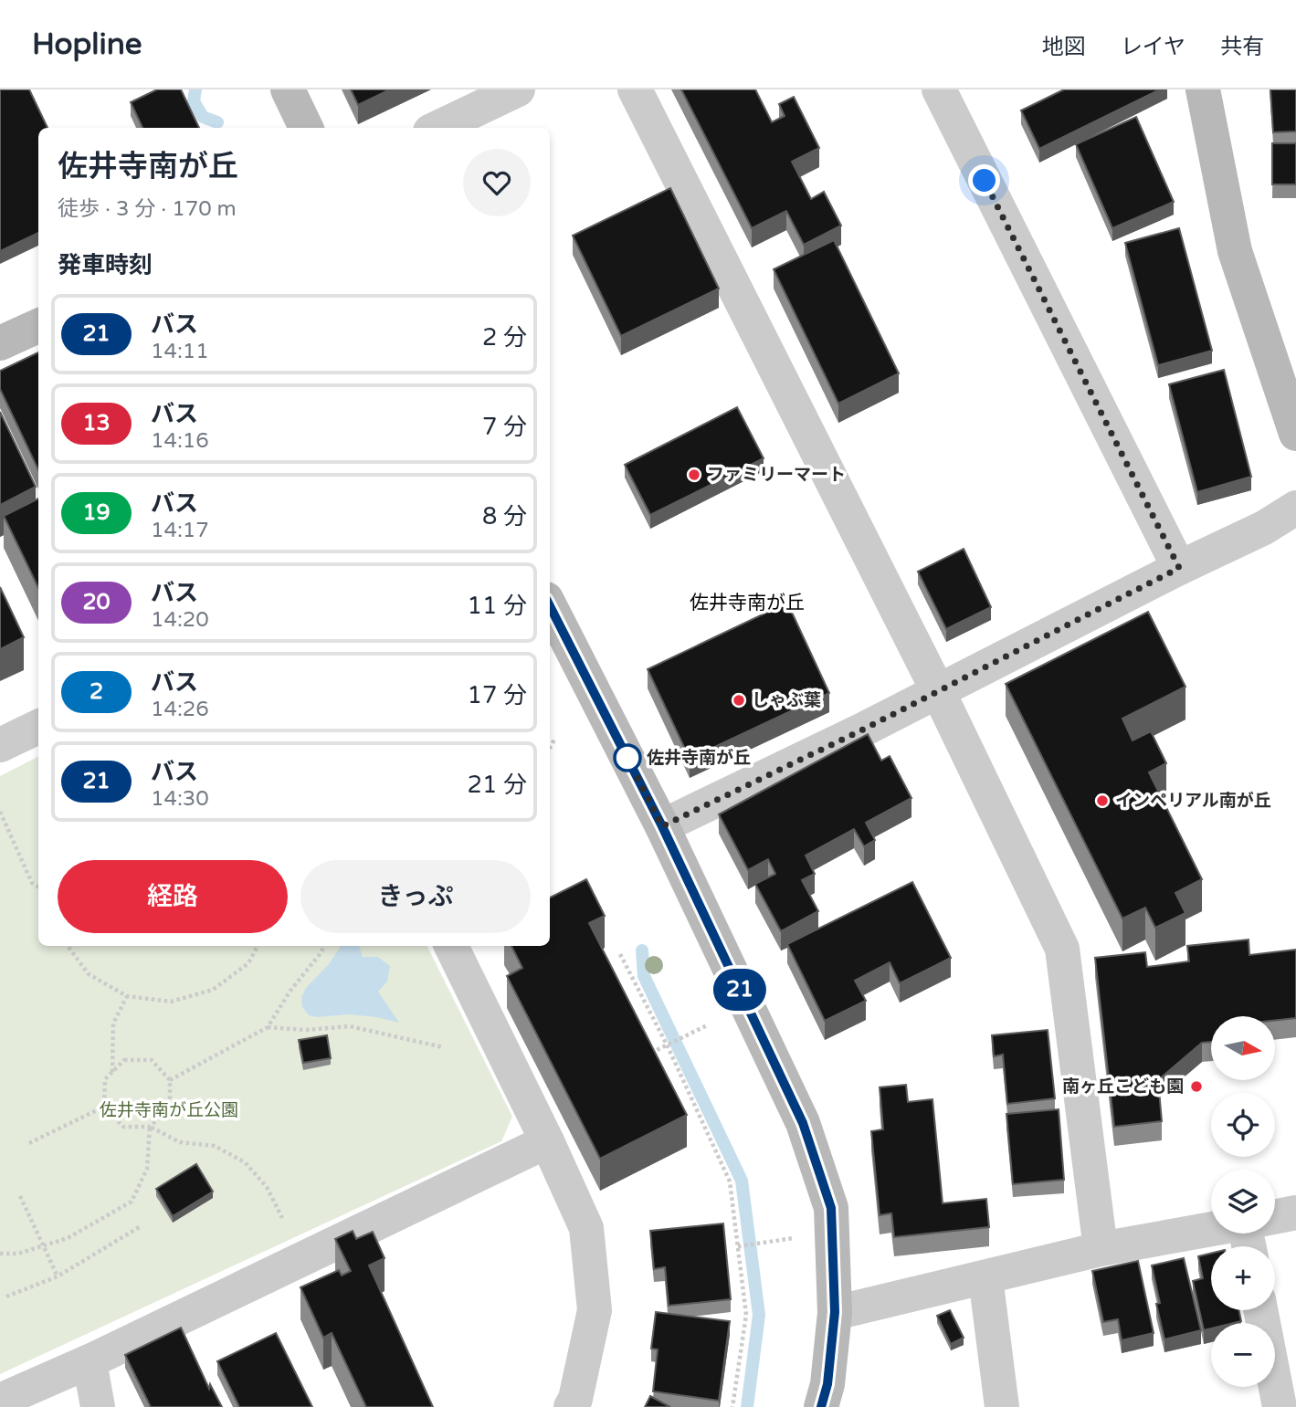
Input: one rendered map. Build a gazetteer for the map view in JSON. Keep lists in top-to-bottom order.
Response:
{
  "districts": ["佐井寺南が丘"],
  "parks": ["佐井寺南が丘公園"],
  "places": [
    "ファミリーマート",
    "しゃぶ葉",
    "佐井寺南が丘",
    "インペリアル南が丘",
    "南ヶ丘こども園"
  ],
  "lines": ["bus line 21"],
  "north": "right",
  "page": {
    "header": "Hopline",
    "nav": ["地図", "レイヤ", "共有"],
    "on_map": "21",
    "heading": [
      ["佐井寺南が丘", "徒歩 · 3 分 · 170 m"],
      "発車時刻"
    ],
    "list": [
      {
        "mark": "21",
        "name": "バス",
        "note": "14:11",
        "value": "2 分"
      },
      {
        "mark": "13",
        "name": "バス",
        "note": "14:16",
        "value": "7 分"
      },
      {
        "mark": "19",
        "name": "バス",
        "note": "14:17",
        "value": "8 分"
      },
      {
        "mark": "20",
        "name": "バス",
        "note": "14:20",
        "value": "11 分"
      },
      {
        "mark": "2",
        "name": "バス",
        "note": "14:26",
        "value": "17 分"
      },
      {
        "mark": "21",
        "name": "バス",
        "note": "14:30",
        "value": "21 分"
      }
    ],
    "buttons": ["経路", "きっぷ"],
    "map_buttons": ["+", "−"]
  }
}
